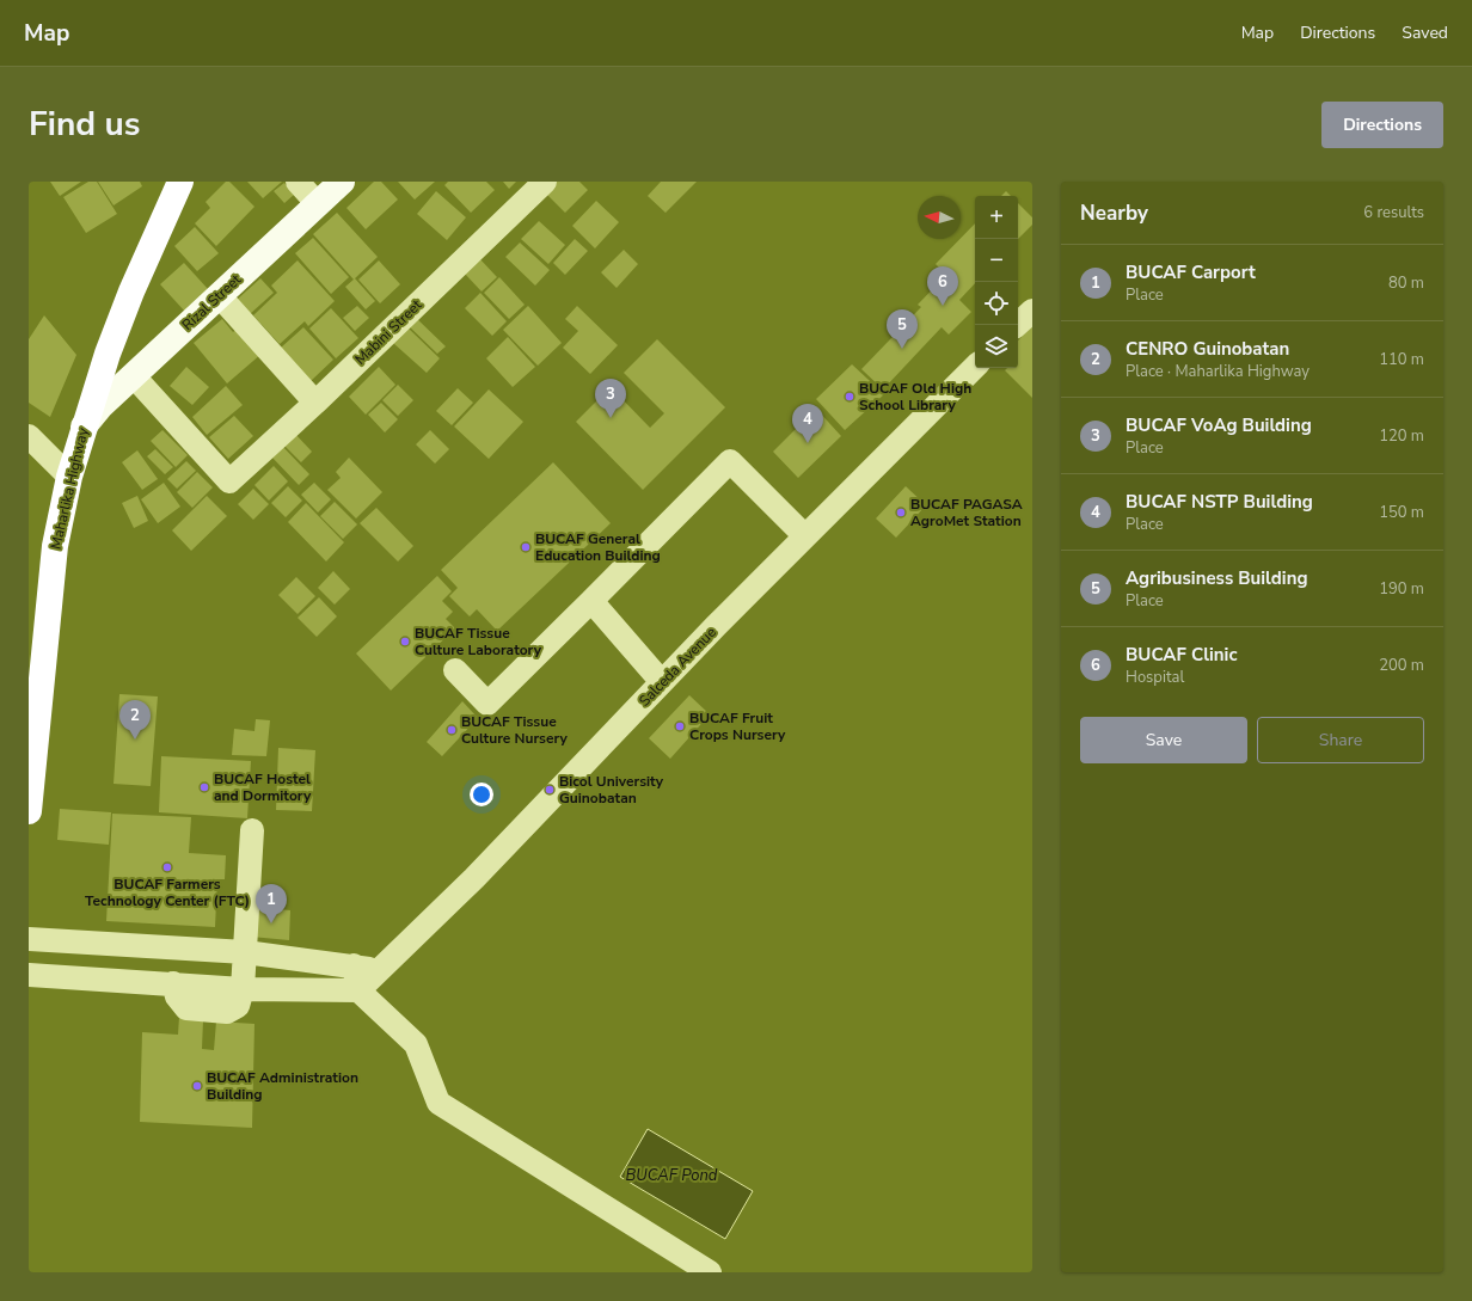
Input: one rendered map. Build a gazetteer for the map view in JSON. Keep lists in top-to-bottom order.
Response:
{
  "streets": {
    "highway": ["Maharlika Highway"],
    "main road": ["Rizal Street"],
    "street": ["Mabini Street", "Salceda Avenue"]
  },
  "crossings": [
    ["Rizal Street", "Mabini Street"],
    ["Rizal Street", "Maharlika Highway"]
  ],
  "water": ["BUCAF Pond"],
  "places": [
    "BUCAF Old High School Library",
    "BUCAF PAGASA AgroMet Station",
    "BUCAF General Education Building",
    "BUCAF Tissue Culture Laboratory",
    "BUCAF Fruit Crops Nursery",
    "BUCAF Tissue Culture Nursery",
    "BUCAF Hostel and Dormitory",
    "Bicol University Guinobatan",
    "BUCAF Farmers Technology Center (FTC)",
    "BUCAF Administration Building"
  ],
  "north": "left",
  "page": {
    "header": "Map",
    "nav": ["Map", "Directions", "Saved"],
    "title": "Find us",
    "buttons": [
      "Directions",
      ["Save", "Share"]
    ],
    "heading": ["Nearby", "6 results"],
    "map_buttons": ["+", "−"],
    "list": [
      {
        "mark": "1",
        "name": "BUCAF Carport",
        "note": "Place",
        "value": "80 m"
      },
      {
        "mark": "2",
        "name": "CENRO Guinobatan",
        "note": "Place · Maharlika Highway",
        "value": "110 m"
      },
      {
        "mark": "3",
        "name": "BUCAF VoAg Building",
        "note": "Place",
        "value": "120 m"
      },
      {
        "mark": "4",
        "name": "BUCAF NSTP Building",
        "note": "Place",
        "value": "150 m"
      },
      {
        "mark": "5",
        "name": "Agribusiness Building",
        "note": "Place",
        "value": "190 m"
      },
      {
        "mark": "6",
        "name": "BUCAF Clinic",
        "note": "Hospital",
        "value": "200 m"
      }
    ],
    "pins": [
      "6",
      "5",
      "3",
      "4",
      "2",
      "1"
    ]
  }
}
